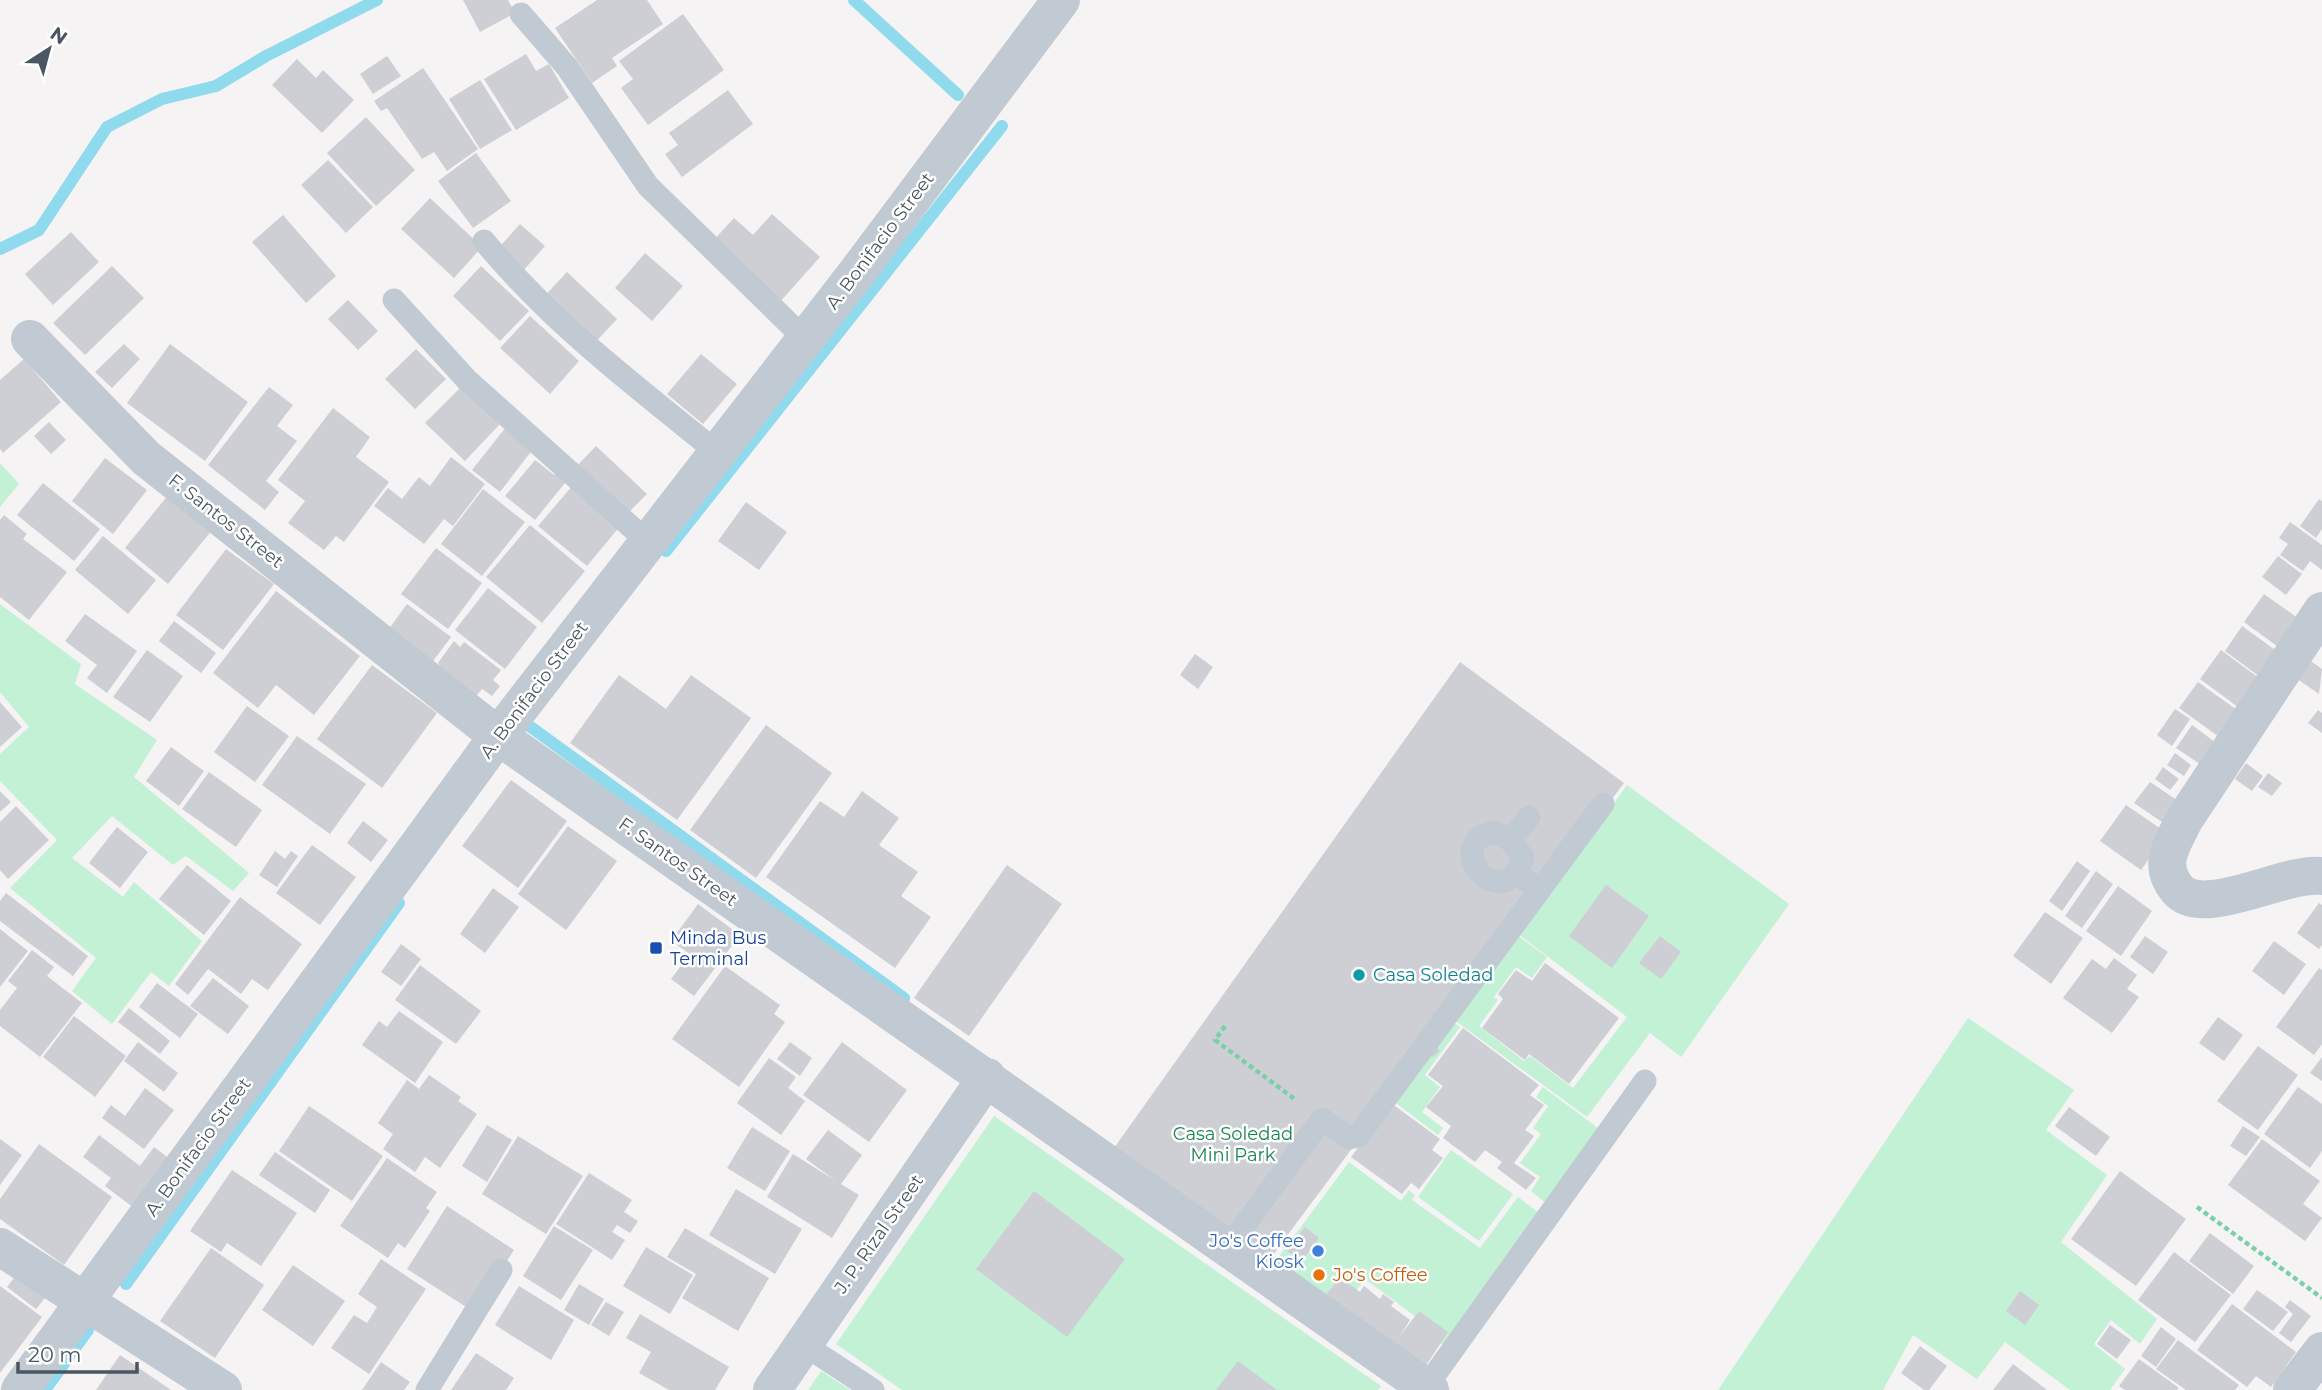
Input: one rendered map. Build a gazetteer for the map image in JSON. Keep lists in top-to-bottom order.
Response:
{
  "streets": {
    "street": ["A. Bonifacio Street", "F. Santos Street", "J. P. Rizal Street"]
  },
  "crossings": [
    ["A. Bonifacio Street", "F. Santos Street"],
    ["F. Santos Street", "J. P. Rizal Street"]
  ],
  "parks": ["Casa Soledad Mini Park"],
  "places": {
    "transit": ["Minda Bus Terminal"],
    "other": ["Casa Soledad", "Jo's Coffee Kiosk", "Jo's Coffee"]
  },
  "scale_bar": "20 m",
  "north": "top right"
}
